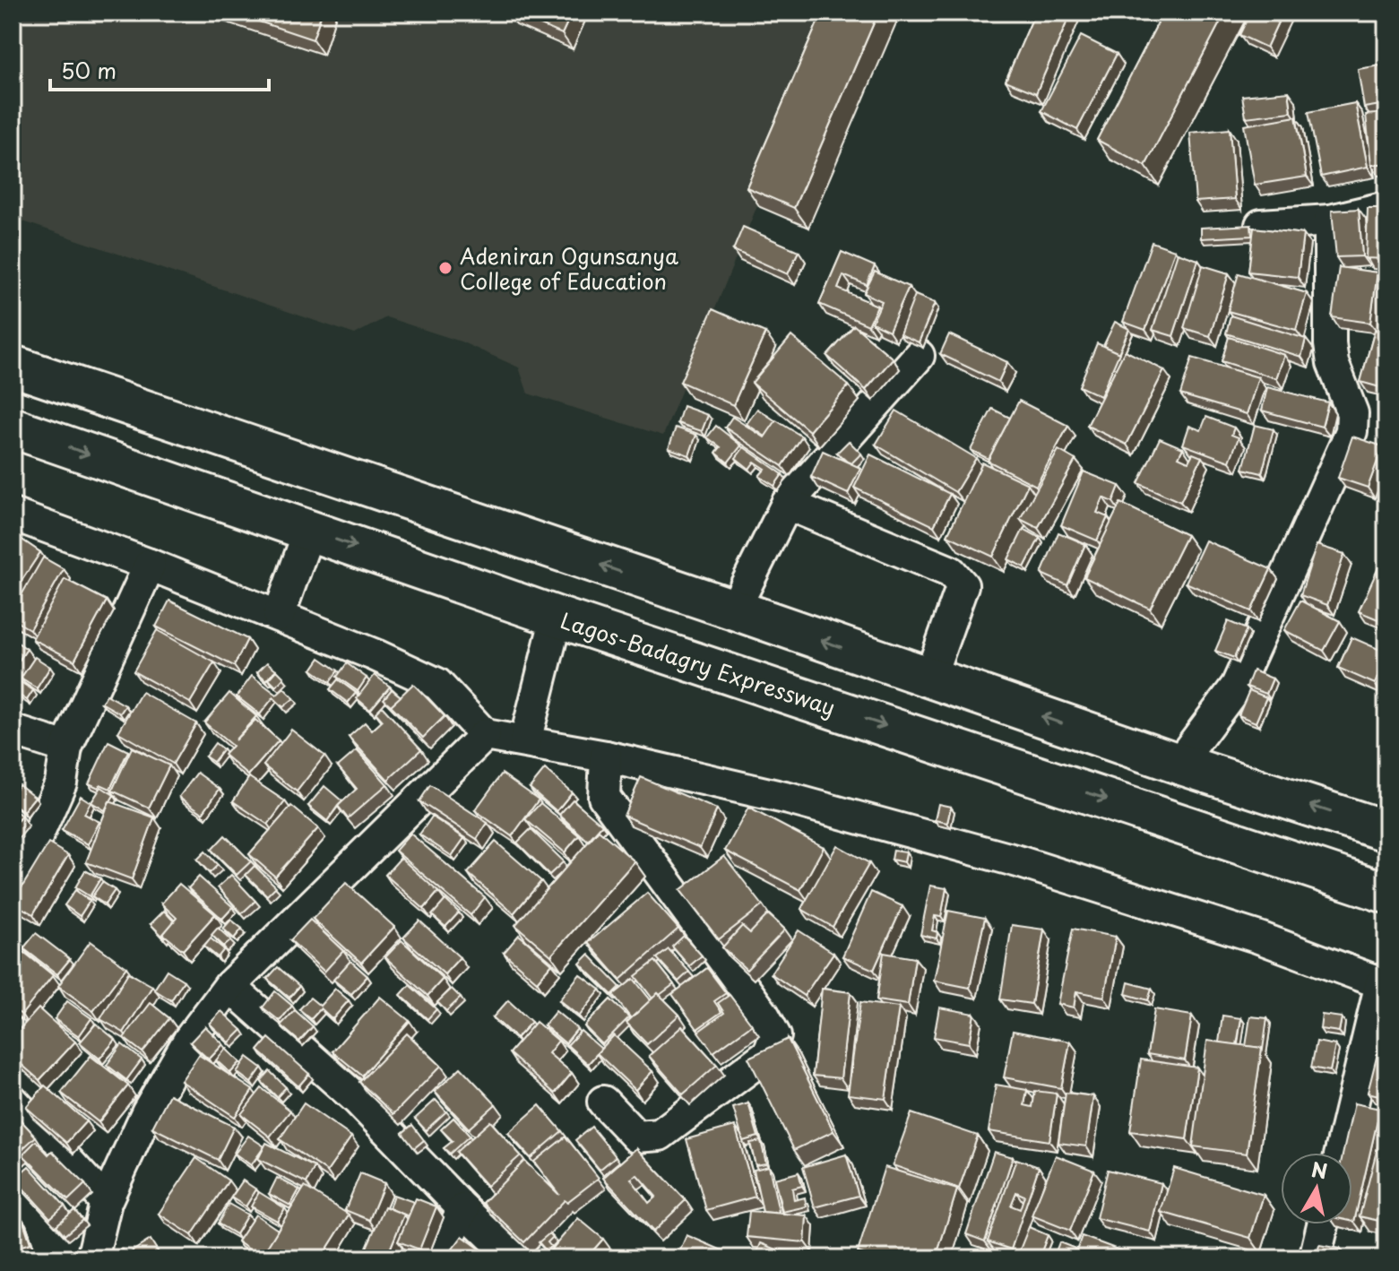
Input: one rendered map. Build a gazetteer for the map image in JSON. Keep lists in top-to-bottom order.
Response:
{
  "streets": {
    "highway": ["Lagos-Badagry Expressway"]
  },
  "places": ["Adeniran Ogunsanya College of Education"],
  "scale_bar": "50 m",
  "north": "top"
}
